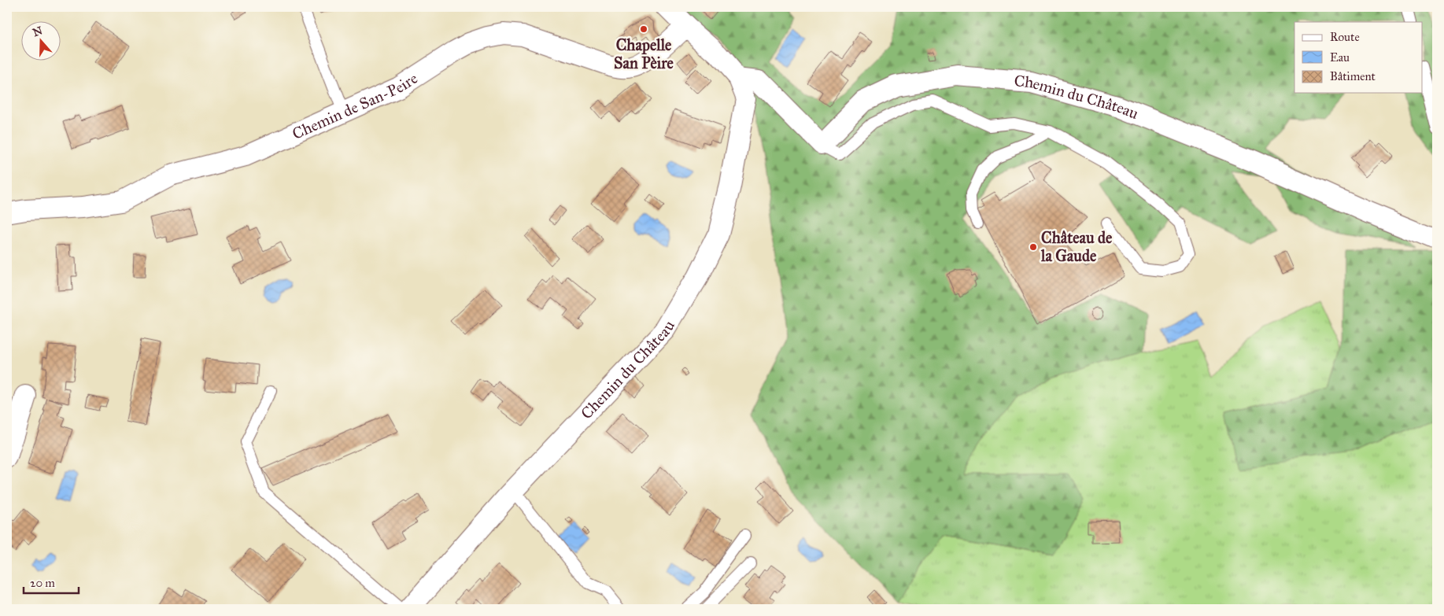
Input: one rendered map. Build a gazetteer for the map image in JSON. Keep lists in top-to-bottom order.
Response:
{
  "streets": {
    "street": ["Chemin du Château", "Chemin de San-Peire"]
  },
  "crossings": [
    ["Chemin du Château", "Chemin de San-Peire"]
  ],
  "places": ["Chapelle San Pèire", "Château de la Gaude"],
  "legend": ["Route", "Eau", "Bâtiment"],
  "scale_bar": "20 m",
  "north": "top"
}
